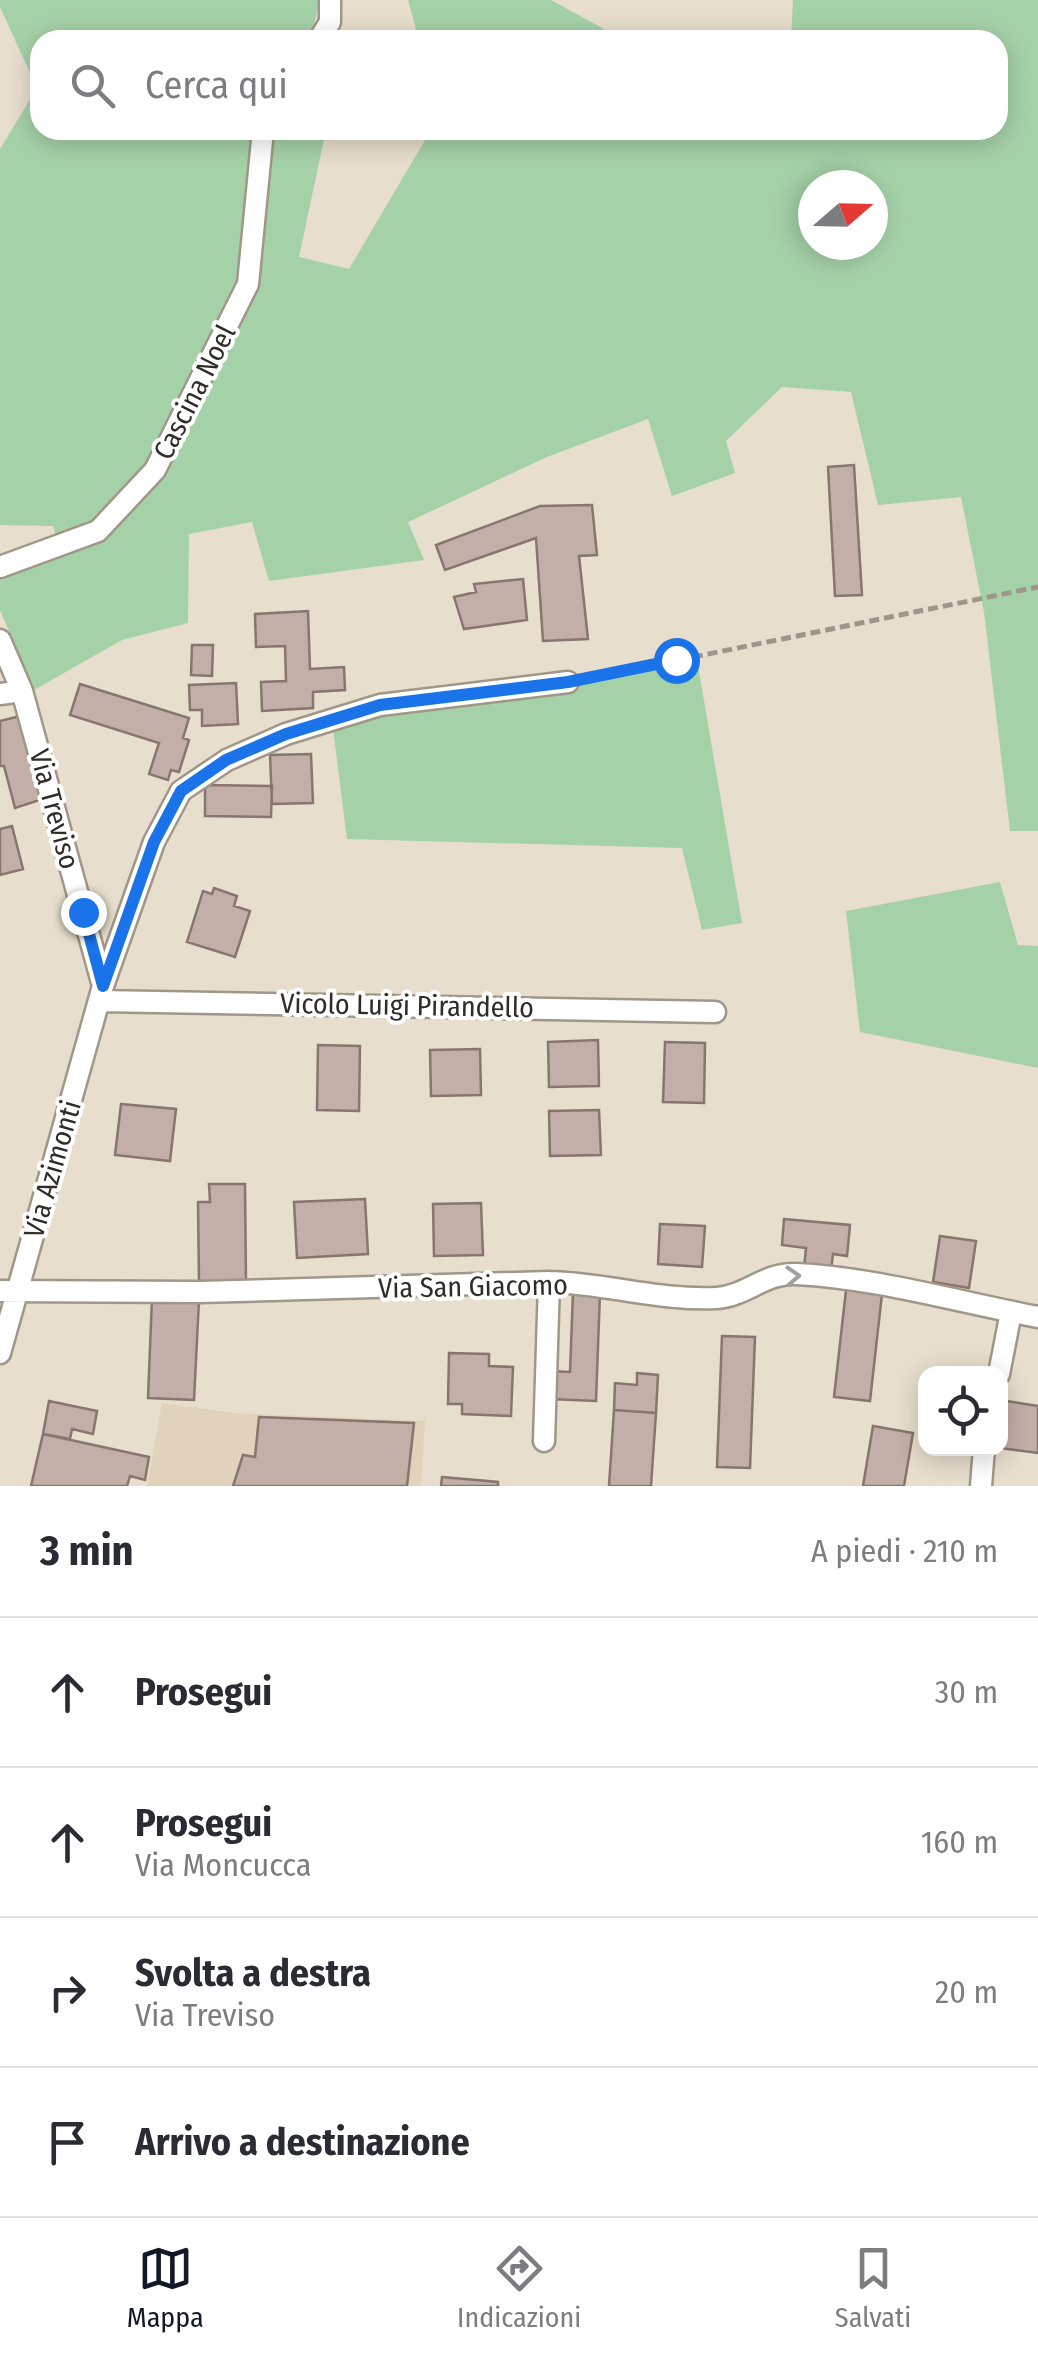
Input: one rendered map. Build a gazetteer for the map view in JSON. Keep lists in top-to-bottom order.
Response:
{
  "streets": {
    "street": [
      "Cascina Noel",
      "Via Treviso",
      "Vicolo Luigi Pirandello",
      "Via Azimonti",
      "Via San Giacomo"
    ]
  },
  "crossings": [
    ["Via Treviso", "Vicolo Luigi Pirandello"],
    ["Via Treviso", "Via Azimonti"],
    ["Vicolo Luigi Pirandello", "Via Azimonti"],
    ["Via Azimonti", "Via San Giacomo"]
  ],
  "one_way": ["Via San Giacomo"],
  "north": "right",
  "page": {
    "search": "Cerca qui",
    "heading": ["3 min", "A piedi · 210 m"],
    "list": [
      ["Prosegui", "30 m"],
      ["Prosegui", "Via Moncucca", "160 m"],
      ["Svolta a destra", "Via Treviso", "20 m"],
      "Arrivo a destinazione"
    ],
    "nav": ["Mappa", "Indicazioni", "Salvati"]
  }
}
